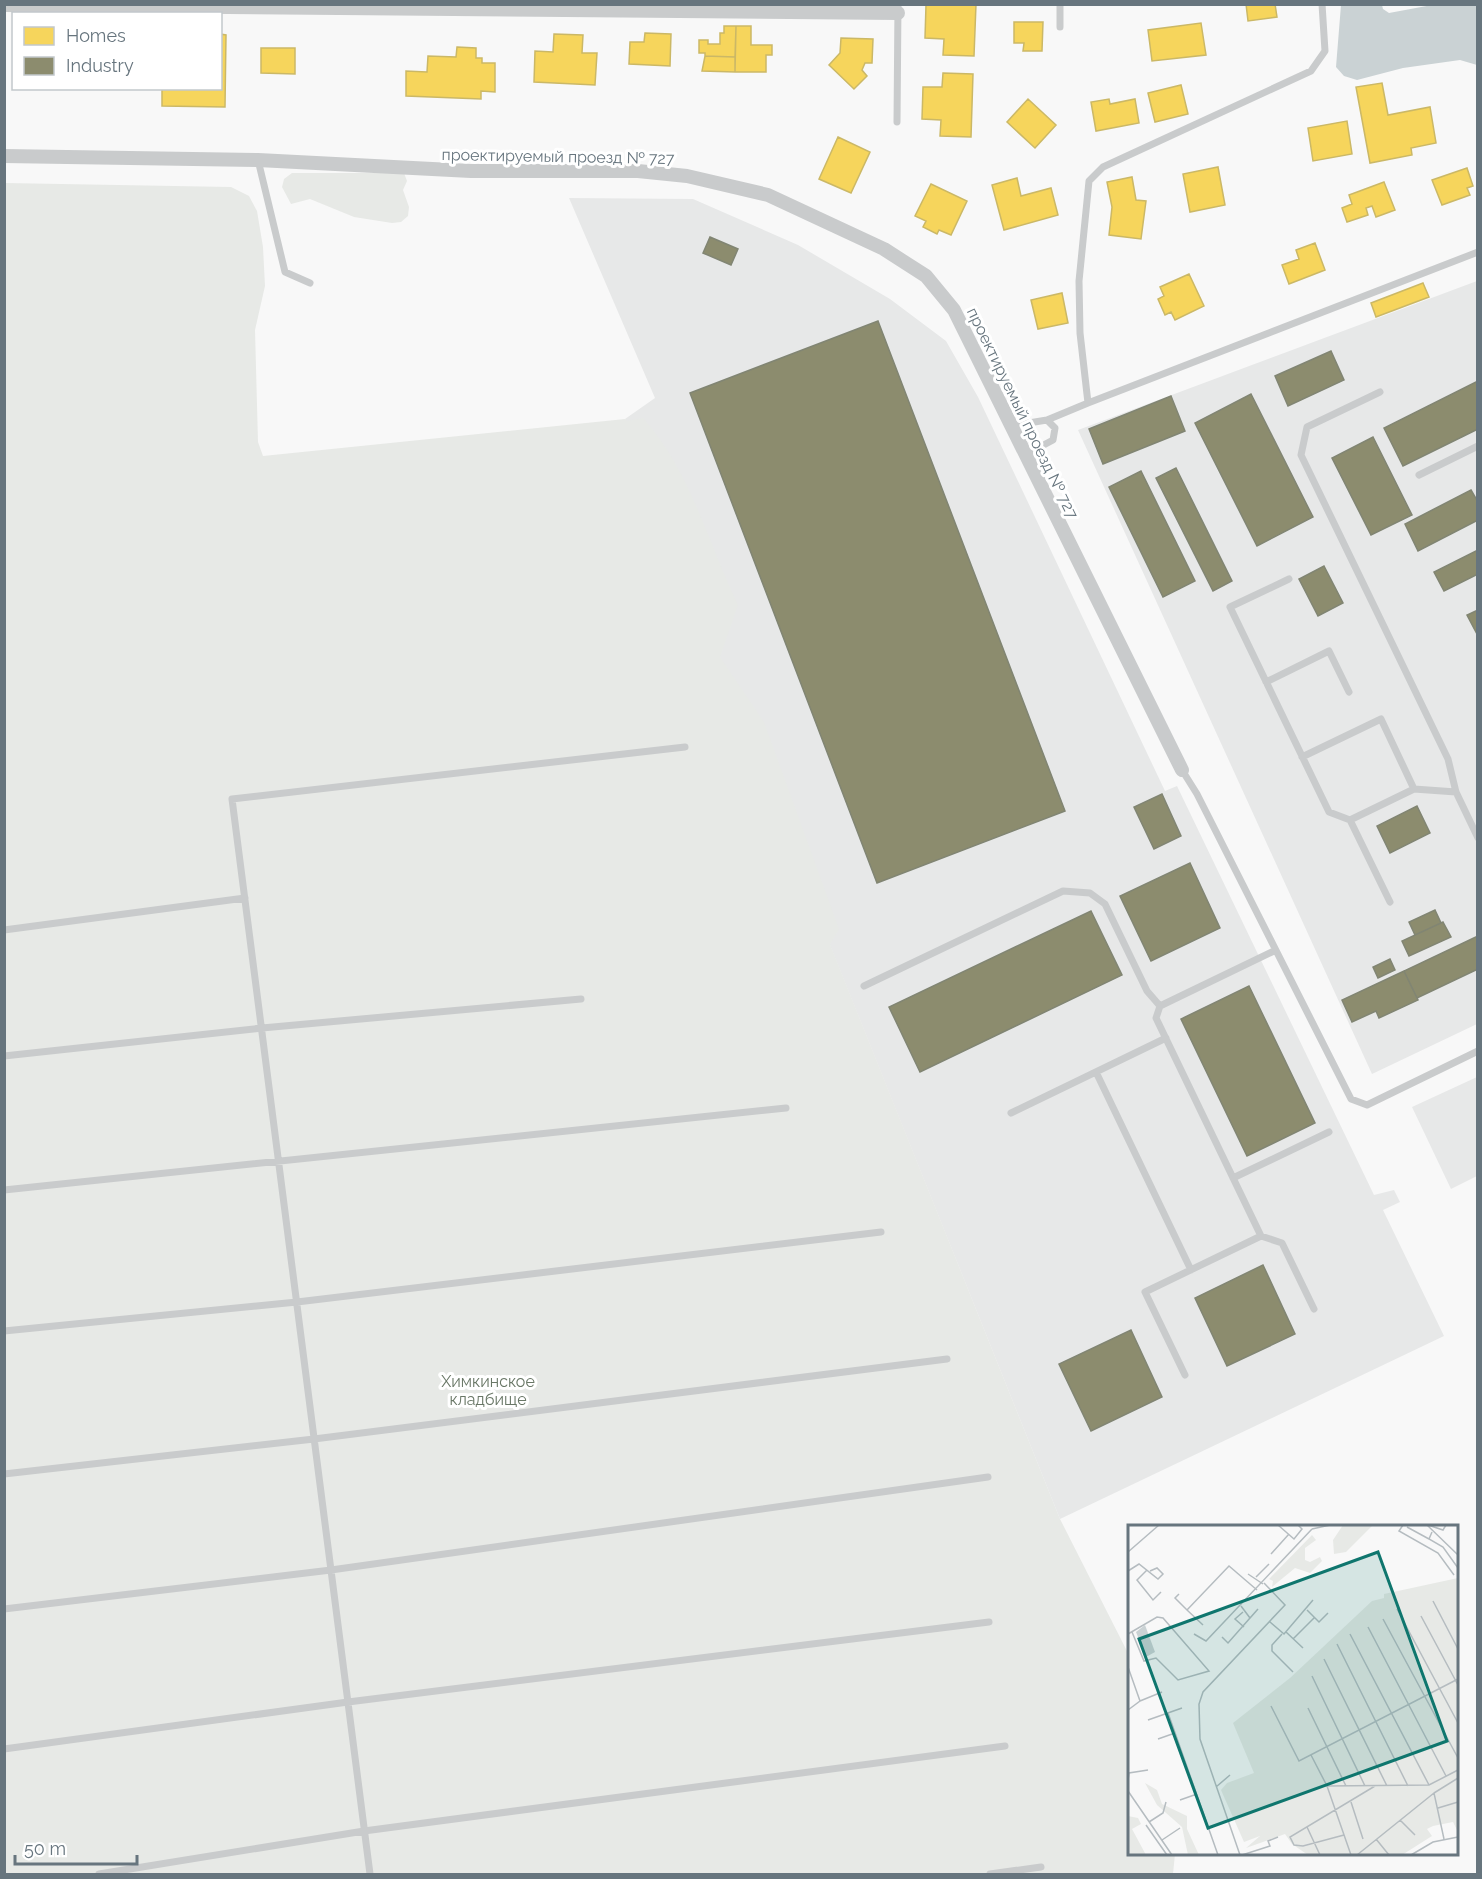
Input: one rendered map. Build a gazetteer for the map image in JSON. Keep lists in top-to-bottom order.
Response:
{
  "streets": {
    "street": ["проектируемый проезд № 727"]
  },
  "parks": ["Химкинское кладбище"],
  "legend": ["Homes", "Industry"],
  "scale_bar": "50 m"
}
